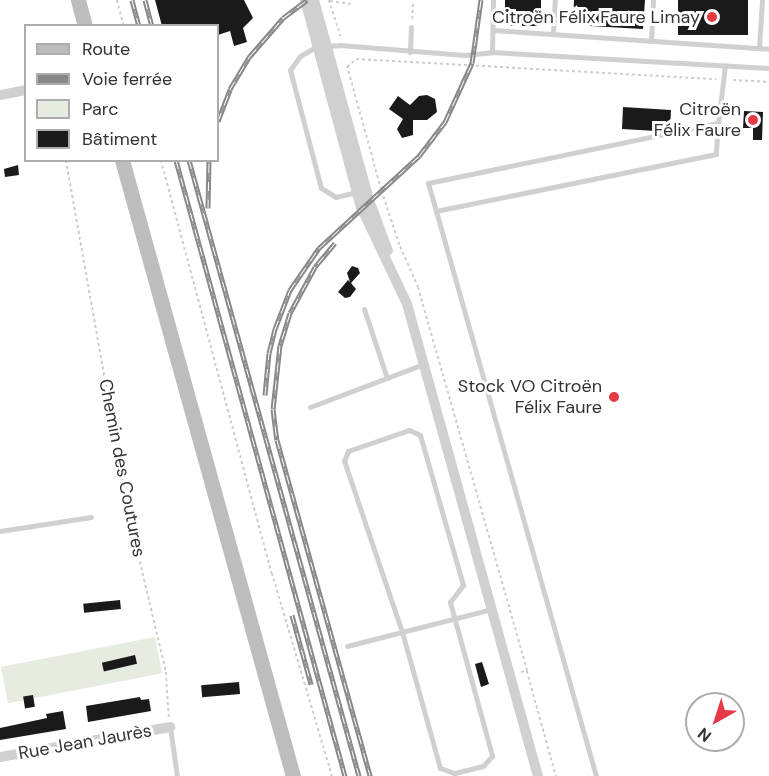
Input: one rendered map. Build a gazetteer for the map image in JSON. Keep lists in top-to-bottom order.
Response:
{
  "streets": {
    "street": ["Rue Jean Jaurès"],
    "path": ["Chemin des Coutures"]
  },
  "crossings": [
    ["Chemin des Coutures", "Rue Jean Jaurès"]
  ],
  "places": ["Citroën Félix Faure Limay", "Citroën Félix Faure", "Stock VO Citroën Félix Faure"],
  "legend": [
    "Route",
    "Voie ferrée",
    "Parc",
    "Bâtiment"
  ],
  "north": "bottom left"
}
